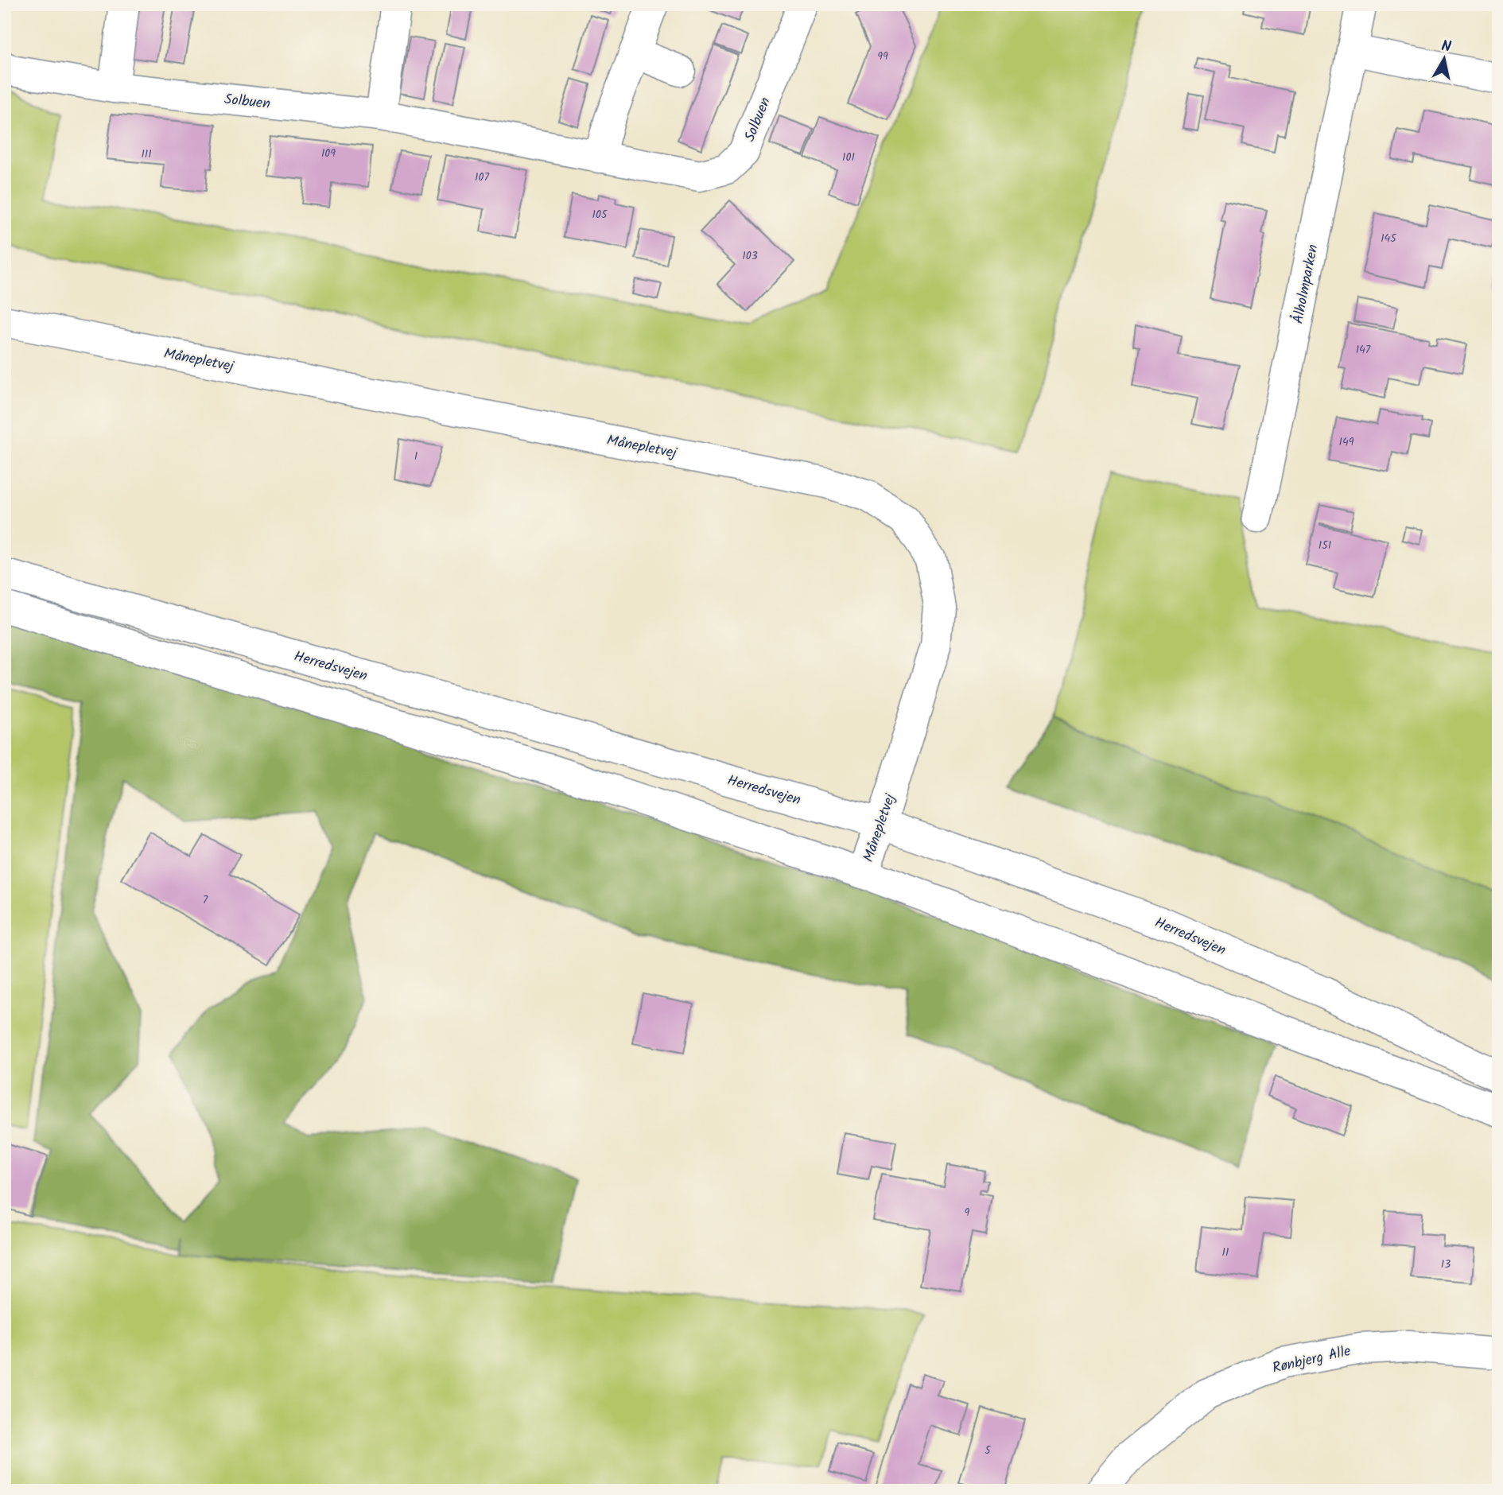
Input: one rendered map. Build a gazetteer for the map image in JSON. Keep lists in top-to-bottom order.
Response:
{
  "streets": {
    "street": [
      "Solbuen",
      "Ålholmparken",
      "Månepletvej",
      "Herredsvejen",
      "Rønbjerg Alle"
    ]
  },
  "crossings": [
    ["Månepletvej", "Herredsvejen"]
  ],
  "house_numbers": [
    "99",
    "109",
    "111",
    "101",
    "107",
    "105",
    "145",
    "103",
    "147",
    "149",
    "1",
    "151",
    "7",
    "9",
    "11",
    "13",
    "5"
  ],
  "north": "top"
}
